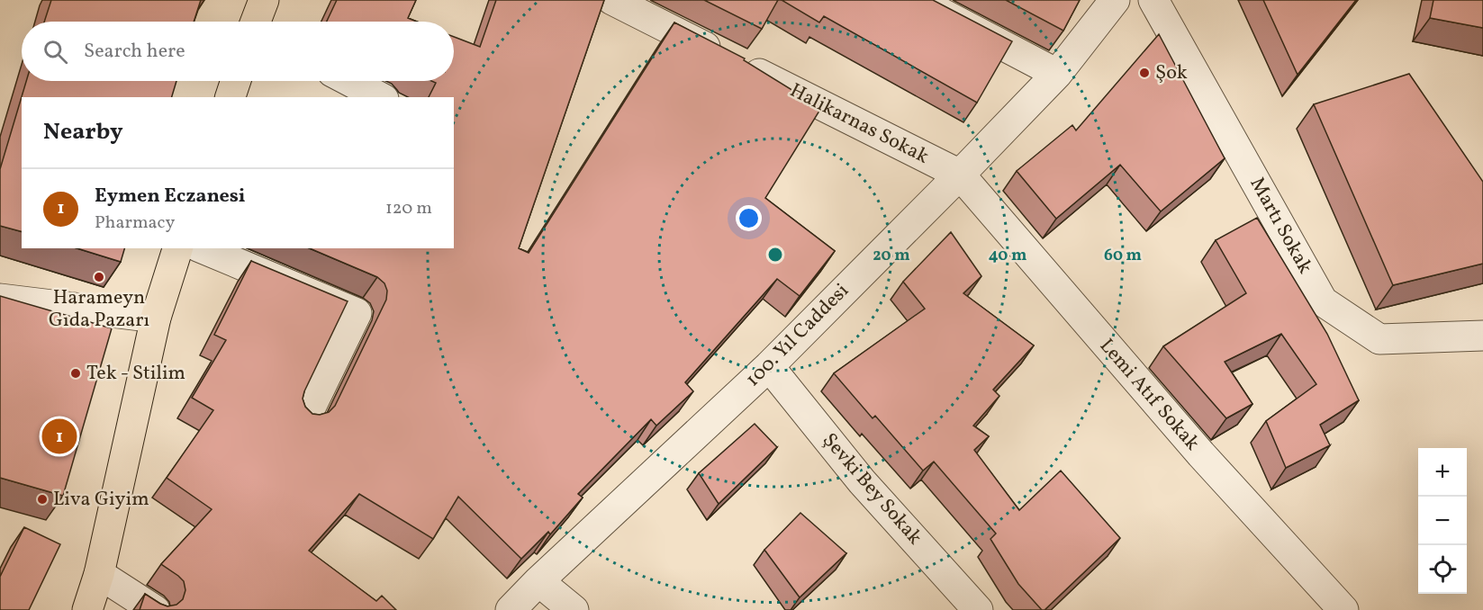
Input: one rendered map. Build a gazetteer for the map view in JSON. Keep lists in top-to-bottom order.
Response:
{
  "streets": {
    "street": [
      "Halikarnas Sokak",
      "Martı Sokak",
      "100. Yıl Caddesi",
      "Lemi Atıf Sokak",
      "Şevki Bey Sokak"
    ]
  },
  "crossings": [
    ["Halikarnas Sokak", "100. Yıl Caddesi"],
    ["Halikarnas Sokak", "Lemi Atıf Sokak"],
    ["100. Yıl Caddesi", "Lemi Atıf Sokak"],
    ["100. Yıl Caddesi", "Şevki Bey Sokak"]
  ],
  "places": [
    "Şok",
    "Harameyn Gıda Pazarı",
    "Tek - Stilim",
    "Liva Giyim"
  ],
  "page": {
    "search": "Search here",
    "heading": "Nearby",
    "list": [
      {
        "mark": "1",
        "name": "Eymen Eczanesi",
        "note": "Pharmacy",
        "value": "120 m"
      }
    ],
    "pins": "1",
    "map_buttons": ["+", "−"]
  },
  "rings": ["20 m", "40 m", "60 m"]
}
